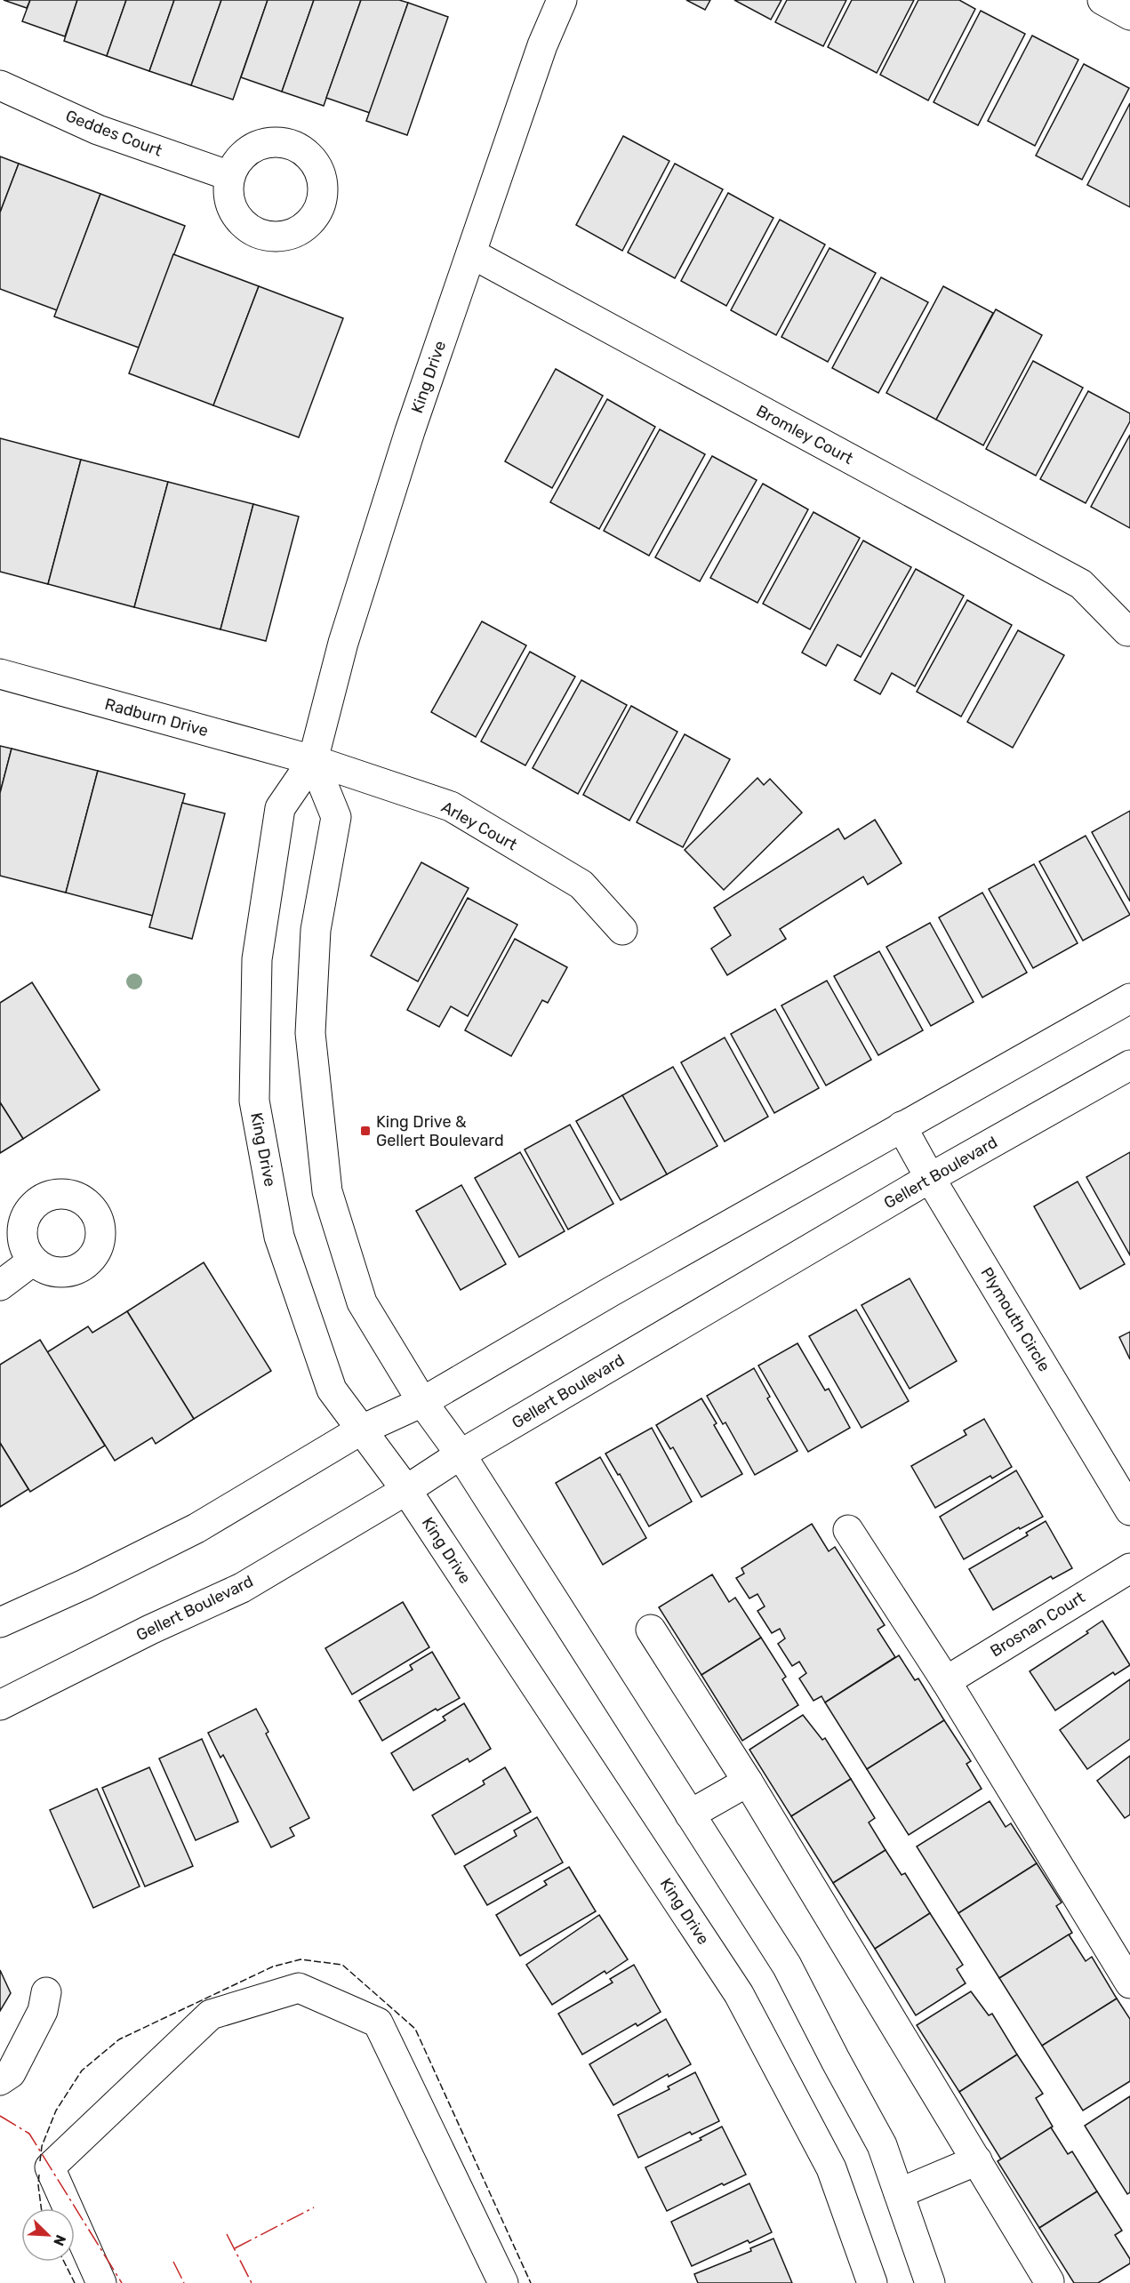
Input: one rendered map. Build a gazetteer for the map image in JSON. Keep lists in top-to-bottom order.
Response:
{
  "streets": {
    "street": [
      "Geddes Court",
      "King Drive",
      "Bromley Court",
      "Radburn Drive",
      "Arley Court",
      "Gellert Boulevard",
      "Plymouth Circle",
      "Brosnan Court"
    ]
  },
  "crossings": [
    ["King Drive", "Bromley Court"],
    ["King Drive", "Radburn Drive"],
    ["King Drive", "Arley Court"],
    ["King Drive", "Gellert Boulevard"],
    ["Radburn Drive", "Arley Court"],
    ["Gellert Boulevard", "Plymouth Circle"]
  ],
  "places": {
    "transit": ["King Drive & Gellert Boulevard"]
  },
  "north": "bottom right"
}
